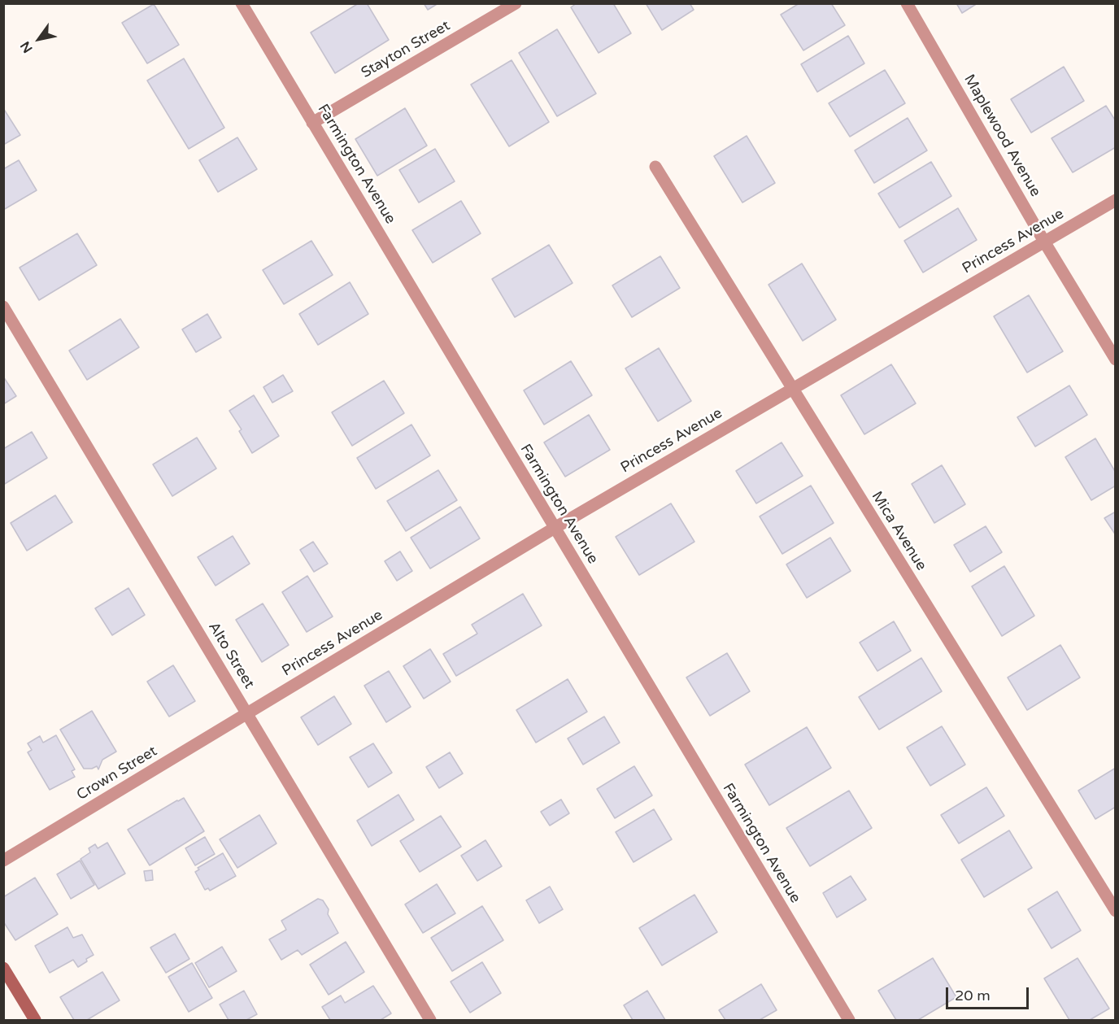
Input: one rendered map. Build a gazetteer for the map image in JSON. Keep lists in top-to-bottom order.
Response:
{
  "streets": {
    "street": [
      "Stayton Street",
      "Maplewood Avenue",
      "Farmington Avenue",
      "Princess Avenue",
      "Mica Avenue",
      "Alto Street",
      "Crown Street"
    ]
  },
  "crossings": [
    ["Stayton Street", "Farmington Avenue"],
    ["Maplewood Avenue", "Princess Avenue"],
    ["Farmington Avenue", "Princess Avenue"],
    ["Princess Avenue", "Mica Avenue"],
    ["Princess Avenue", "Alto Street"],
    ["Princess Avenue", "Crown Street"],
    ["Alto Street", "Crown Street"]
  ],
  "scale_bar": "20 m",
  "north": "bottom left"
}
